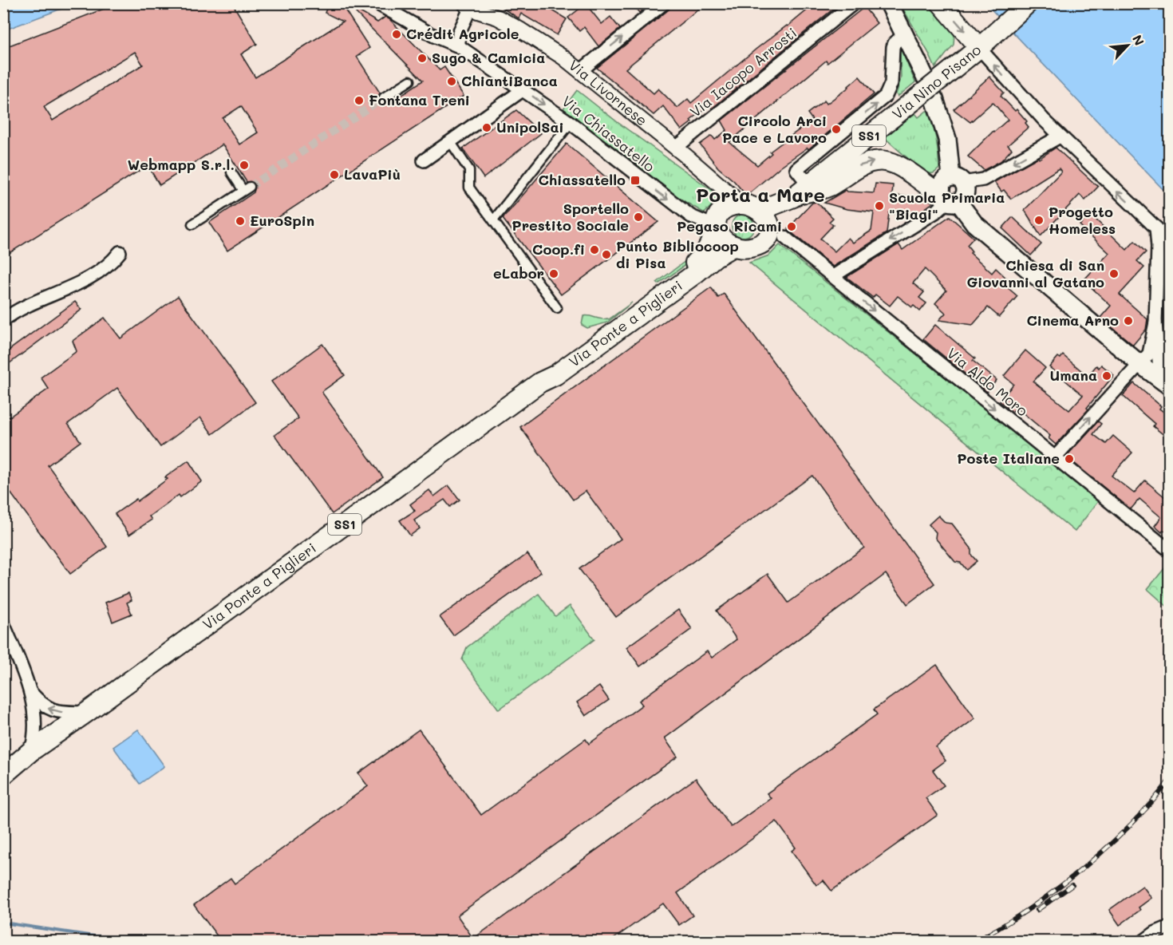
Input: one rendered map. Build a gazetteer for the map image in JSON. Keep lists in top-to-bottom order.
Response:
{
  "streets": {
    "main road": ["Via Nino Pisano", "SS1", "Via Ponte a Piglieri"],
    "street": [
      "Via Iacopo Arrosti",
      "Via Livornese",
      "Via Chiassatello",
      "Via Aldo Moro"
    ]
  },
  "crossings": [
    ["Via Iacopo Arrosti", "Via Livornese"],
    ["Via Nino Pisano", "Via Livornese"],
    ["Via Nino Pisano", "Via Chiassatello"],
    ["Via Nino Pisano", "SS1"],
    ["Via Nino Pisano", "Via Ponte a Piglieri"],
    ["Via Nino Pisano", "Via Aldo Moro"],
    ["Via Livornese", "Via Chiassatello"],
    ["Via Livornese", "SS1"],
    ["Via Livornese", "Via Ponte a Piglieri"],
    ["Via Livornese", "Via Aldo Moro"],
    ["Via Chiassatello", "SS1"],
    ["Via Chiassatello", "Via Ponte a Piglieri"],
    ["Via Chiassatello", "Via Aldo Moro"],
    ["SS1", "Via Ponte a Piglieri"],
    ["SS1", "Via Aldo Moro"],
    ["Via Ponte a Piglieri", "Via Aldo Moro"]
  ],
  "one_way": ["Via Chiassatello", "Via Aldo Moro"],
  "districts": ["Porta a Mare"],
  "places": {
    "other": [
      "Crédit Agricole",
      "Sugo & Camicia",
      "ChiantiBanca",
      "Fontana Treni",
      "UnipolSai",
      "Circolo Arci Pace e Lavoro",
      "Webmapp S.r.l.",
      "LavaPiù",
      "Scuola Primaria \"Biagi\"",
      "Sportello Prestito Sociale",
      "Progetto Homeless",
      "EuroSpin",
      "Pegaso Ricami",
      "Coop.fi",
      "Punto Bibliocoop di Pisa",
      "eLabor",
      "Chiesa di San Giovanni al Gatano",
      "Cinema Arno",
      "Umana",
      "Poste Italiane"
    ],
    "transit": ["Chiassatello"]
  },
  "north": "top right"
}
